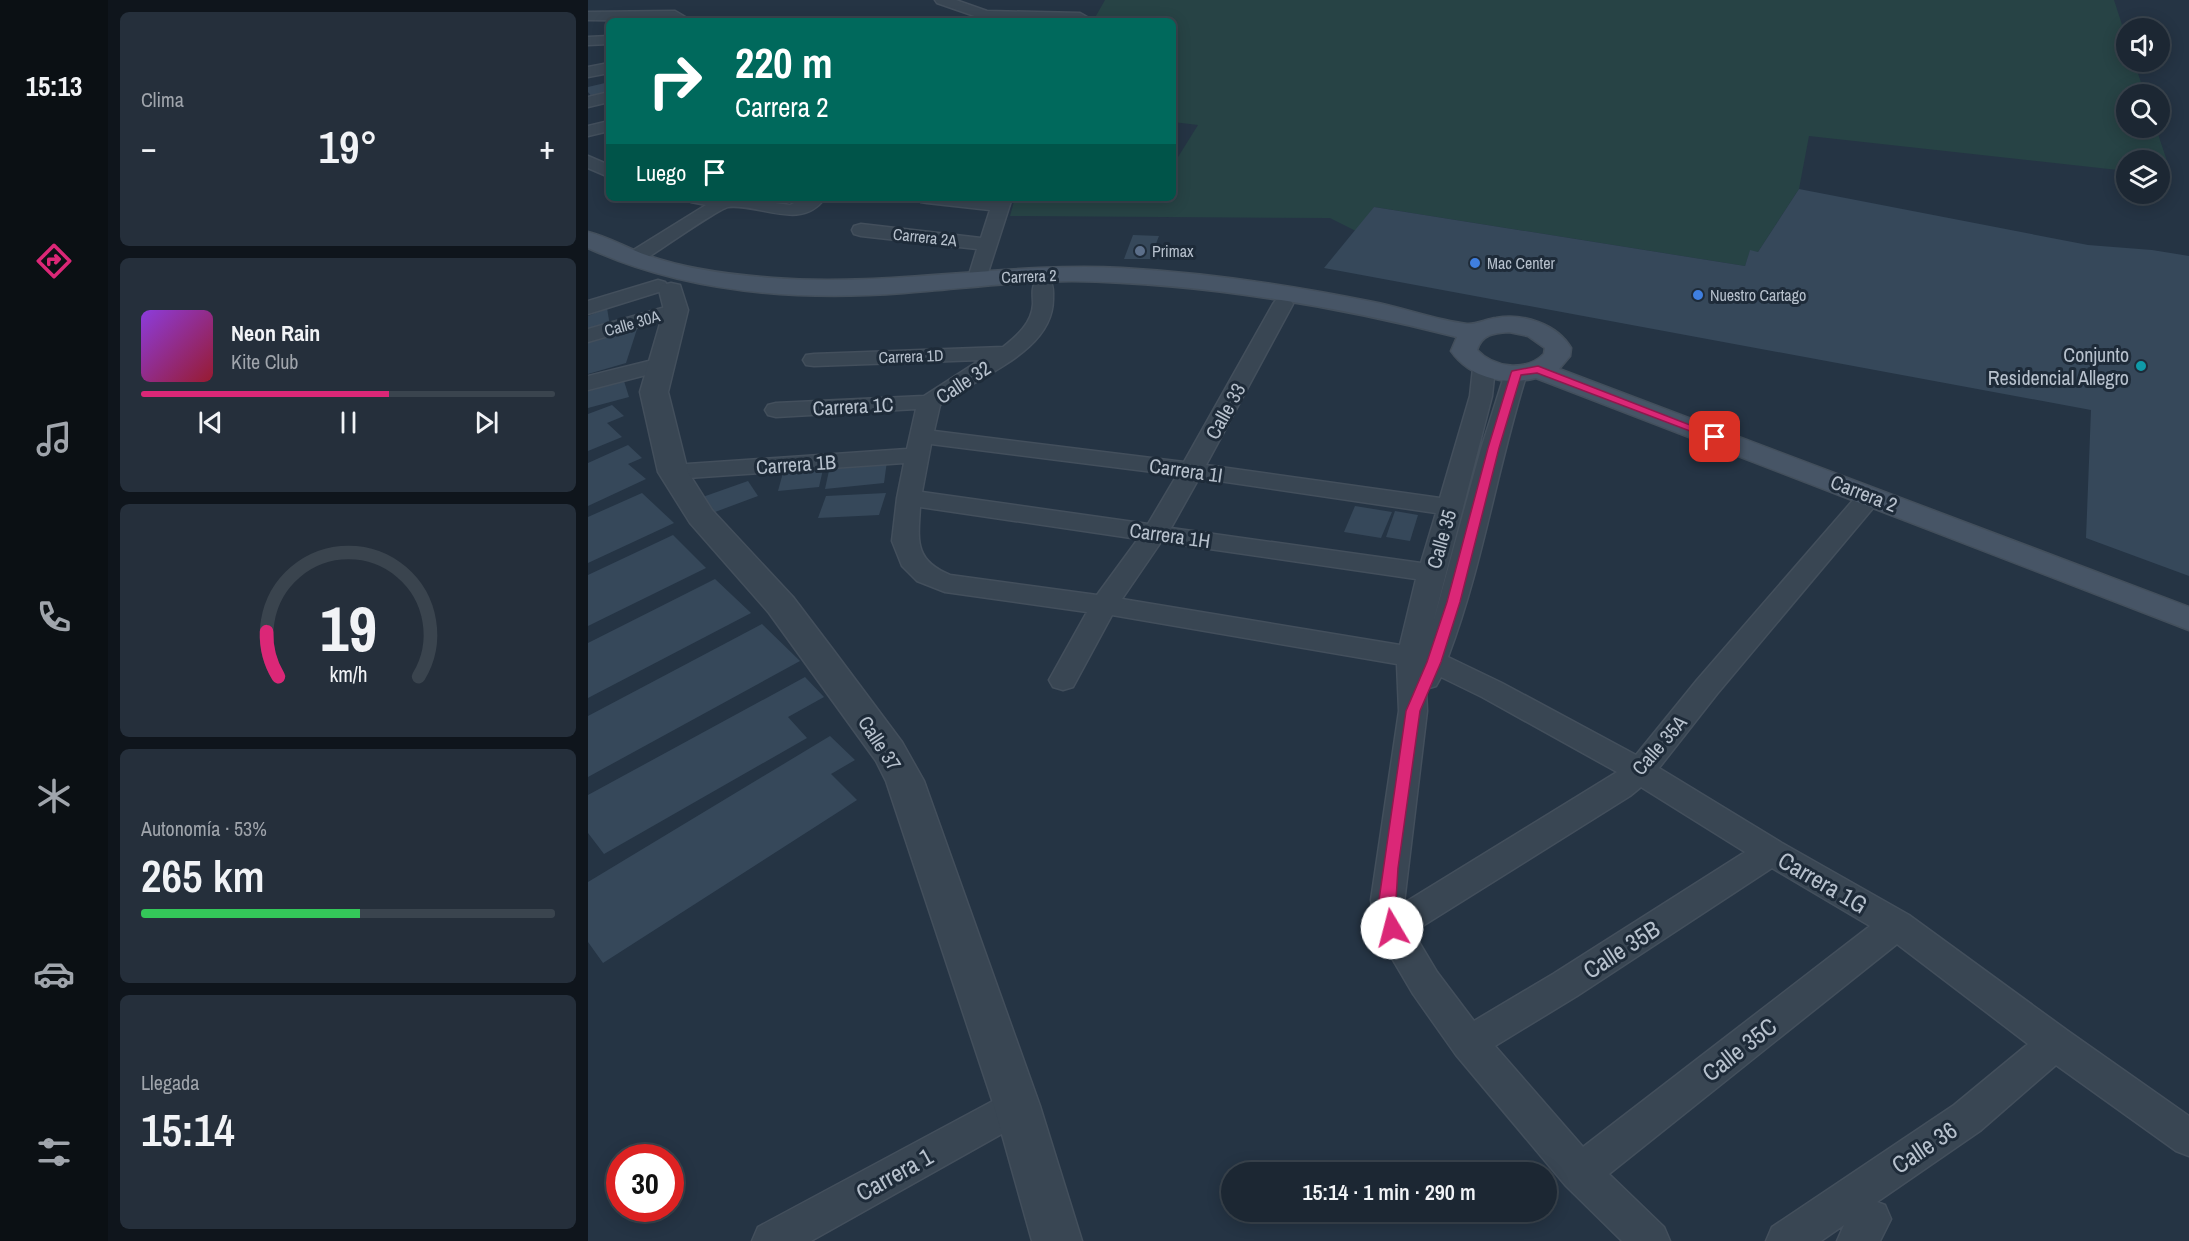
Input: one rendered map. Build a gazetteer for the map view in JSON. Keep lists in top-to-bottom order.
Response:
{
  "streets": {
    "main road": ["Carrera 2"],
    "street": [
      "Carrera 2A",
      "Calle 30A",
      "Carrera 1D",
      "Calle 32",
      "Carrera 1C",
      "Calle 33",
      "Carrera 1B",
      "Carrera 1I",
      "Carrera 1H",
      "Calle 35",
      "Calle 37",
      "Calle 35A",
      "Carrera 1G",
      "Calle 35B",
      "Calle 35C",
      "Calle 36",
      "Carrera 1"
    ]
  },
  "crossings": [
    ["Carrera 2", "Calle 30A"],
    ["Carrera 2", "Calle 32"],
    ["Carrera 2", "Calle 33"],
    ["Carrera 2", "Calle 35"],
    ["Carrera 2", "Calle 37"],
    ["Carrera 2", "Calle 35A"],
    ["Calle 30A", "Calle 37"],
    ["Carrera 1D", "Calle 32"],
    ["Calle 32", "Carrera 1C"],
    ["Calle 32", "Carrera 1B"],
    ["Calle 32", "Carrera 1I"],
    ["Calle 32", "Carrera 1H"],
    ["Calle 32", "Carrera 1G"],
    ["Calle 33", "Carrera 1I"],
    ["Calle 33", "Carrera 1H"],
    ["Calle 33", "Carrera 1G"],
    ["Carrera 1B", "Carrera 1I"],
    ["Carrera 1B", "Calle 37"],
    ["Carrera 1I", "Calle 35"],
    ["Carrera 1H", "Calle 35"],
    ["Calle 35", "Calle 35A"],
    ["Calle 35", "Carrera 1G"],
    ["Calle 37", "Carrera 1"],
    ["Calle 35A", "Carrera 1G"],
    ["Carrera 1G", "Calle 35B"],
    ["Carrera 1G", "Calle 35C"],
    ["Carrera 1G", "Calle 36"]
  ],
  "places": [
    "Primax",
    "Mac Center",
    "Nuestro Cartago",
    "Conjunto Residencial Allegro"
  ],
  "page": {
    "tabs": "15:13",
    "tile": [
      "Clima",
      ["Autonomía · 53%", "265 km"],
      ["Llegada", "15:14"]
    ],
    "turn": ["220 m", "Carrera 2"],
    "heat": ["−", "19°", "+"],
    "then": "Luego",
    "song": ["Neon Rain", "Kite Club"],
    "limit": "30",
    "trip": "15:14 · 1 min · 290 m",
    "gauge": ["19", "km/h"]
  }
}
